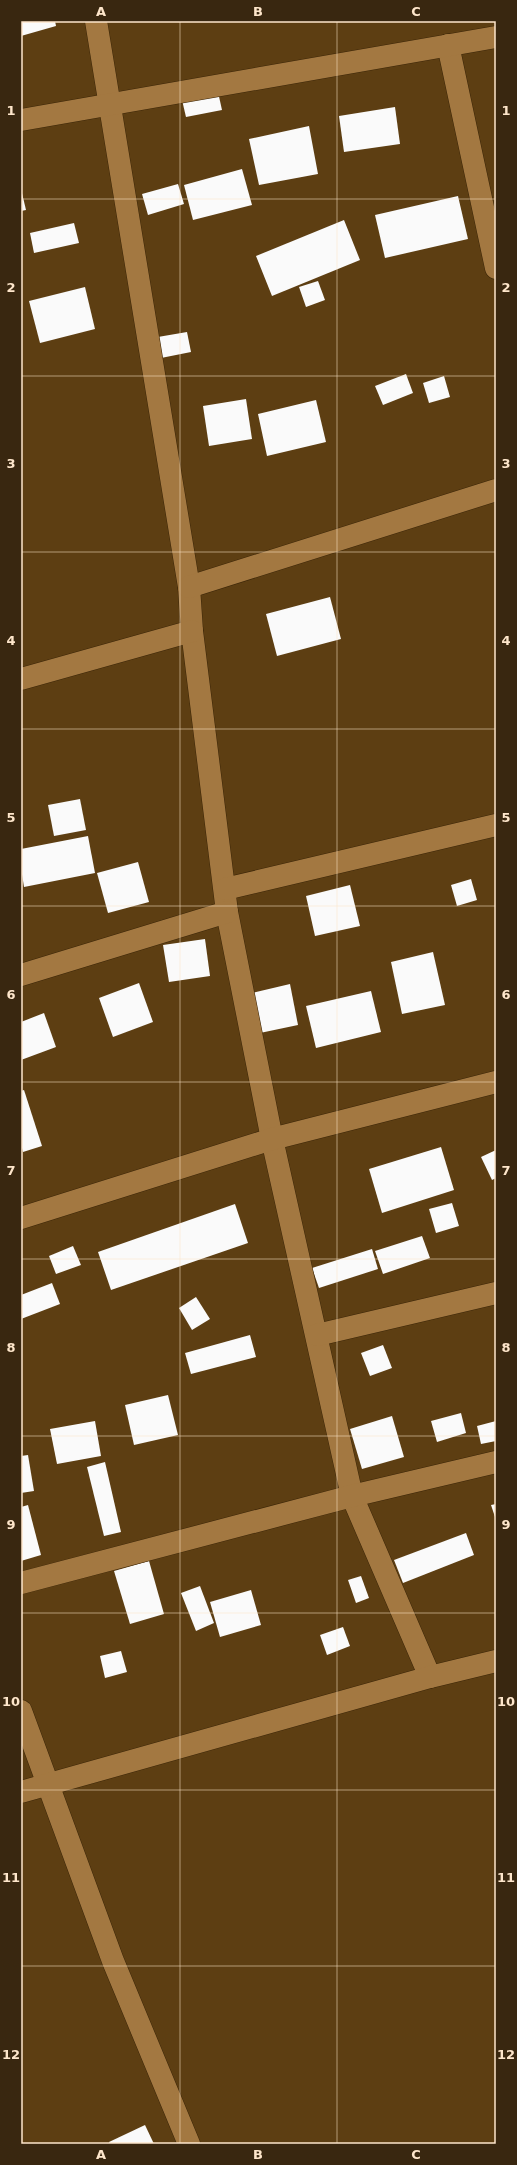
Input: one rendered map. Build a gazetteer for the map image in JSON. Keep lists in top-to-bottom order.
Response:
{
  "grid": {
    "columns": ["A", "B", "C"],
    "rows": [
      "1",
      "2",
      "3",
      "4",
      "5",
      "6",
      "7",
      "8",
      "9",
      "10",
      "11",
      "12"
    ]
  }
}
